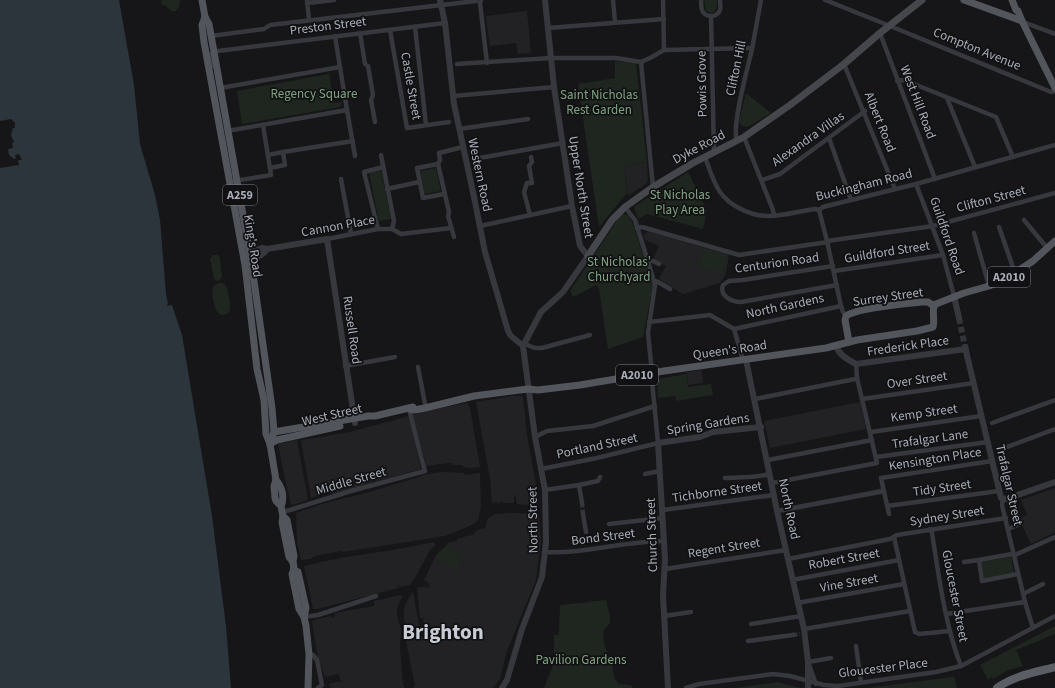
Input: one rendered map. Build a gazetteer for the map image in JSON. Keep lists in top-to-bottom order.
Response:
{
  "streets": {
    "main road": [
      "Dyke Road",
      "A259",
      "King's Road",
      "A2010",
      "Surrey Street",
      "Queen's Road",
      "West Street"
    ],
    "street": [
      "Preston Street",
      "Compton Avenue",
      "Clifton Hill",
      "Powis Grove",
      "Castle Street",
      "West Hill Road",
      "Albert Road",
      "Alexandra Villas",
      "Western Road",
      "Buckingham Road",
      "Upper North Street",
      "Clifton Street",
      "Cannon Place",
      "Guildford Road",
      "Guildford Street",
      "Centurion Road",
      "North Gardens",
      "Russell Road",
      "Frederick Place",
      "Over Street",
      "Kemp Street",
      "Spring Gardens",
      "Trafalgar Lane",
      "Portland Street",
      "Kensington Place",
      "Middle Street",
      "Trafalgar Street",
      "Tidy Street",
      "Tichborne Street",
      "North Road",
      "Sydney Street",
      "North Street",
      "Church Street",
      "Bond Street",
      "Regent Street",
      "Robert Street",
      "Vine Street",
      "Gloucester Street",
      "Gloucester Place"
    ]
  },
  "crossings": [
    ["Preston Street", "Castle Street"],
    ["Preston Street", "Western Road"],
    ["Preston Street", "King's Road"],
    ["Compton Avenue", "Dyke Road"],
    ["Clifton Hill", "Dyke Road"],
    ["Powis Grove", "Dyke Road"],
    ["West Hill Road", "Dyke Road"],
    ["West Hill Road", "Buckingham Road"],
    ["Albert Road", "Alexandra Villas"],
    ["Albert Road", "Dyke Road"],
    ["Albert Road", "Buckingham Road"],
    ["Dyke Road", "Western Road"],
    ["Dyke Road", "Buckingham Road"],
    ["Dyke Road", "Upper North Street"],
    ["Dyke Road", "North Street"],
    ["Western Road", "North Street"],
    ["Buckingham Road", "Guildford Road"],
    ["Clifton Street", "Guildford Road"],
    ["Cannon Place", "King's Road"],
    ["Cannon Place", "Russell Road"],
    ["Guildford Road", "Guildford Street"],
    ["Guildford Road", "A2010"],
    ["Guildford Road", "Surrey Street"],
    ["King's Road", "Middle Street"],
    ["Guildford Street", "Centurion Road"],
    ["A2010", "Surrey Street"],
    ["Surrey Street", "Queen's Road"],
    ["North Gardens", "North Road"],
    ["Russell Road", "West Street"],
    ["Frederick Place", "Queen's Road"],
    ["Frederick Place", "Trafalgar Street"],
    ["Queen's Road", "West Street"],
    ["Queen's Road", "North Road"],
    ["Queen's Road", "North Street"],
    ["Over Street", "Trafalgar Street"],
    ["Kemp Street", "Trafalgar Street"],
    ["West Street", "Middle Street"],
    ["West Street", "North Street"],
    ["Spring Gardens", "Portland Street"],
    ["Spring Gardens", "North Road"],
    ["Spring Gardens", "Church Street"],
    ["Trafalgar Lane", "Trafalgar Street"],
    ["Trafalgar Lane", "North Road"],
    ["Portland Street", "North Street"],
    ["Portland Street", "Church Street"],
    ["Kensington Place", "Trafalgar Street"],
    ["Trafalgar Street", "Tidy Street"],
    ["Trafalgar Street", "Sydney Street"],
    ["Trafalgar Street", "Gloucester Place"],
    ["Tichborne Street", "North Road"],
    ["Tichborne Street", "Church Street"],
    ["North Road", "Sydney Street"],
    ["North Road", "Regent Street"],
    ["North Road", "Robert Street"],
    ["North Road", "Vine Street"],
    ["North Road", "Gloucester Place"],
    ["Sydney Street", "Gloucester Street"],
    ["North Street", "Bond Street"],
    ["Church Street", "Bond Street"],
    ["Church Street", "Regent Street"],
    ["Gloucester Street", "Gloucester Place"]
  ],
  "districts": ["Brighton"],
  "parks": [
    "Regency Square",
    "Saint Nicholas Rest Garden",
    "St Nicholas Play Area",
    "St Nicholas' Churchyard",
    "Pavilion Gardens"
  ]
}
